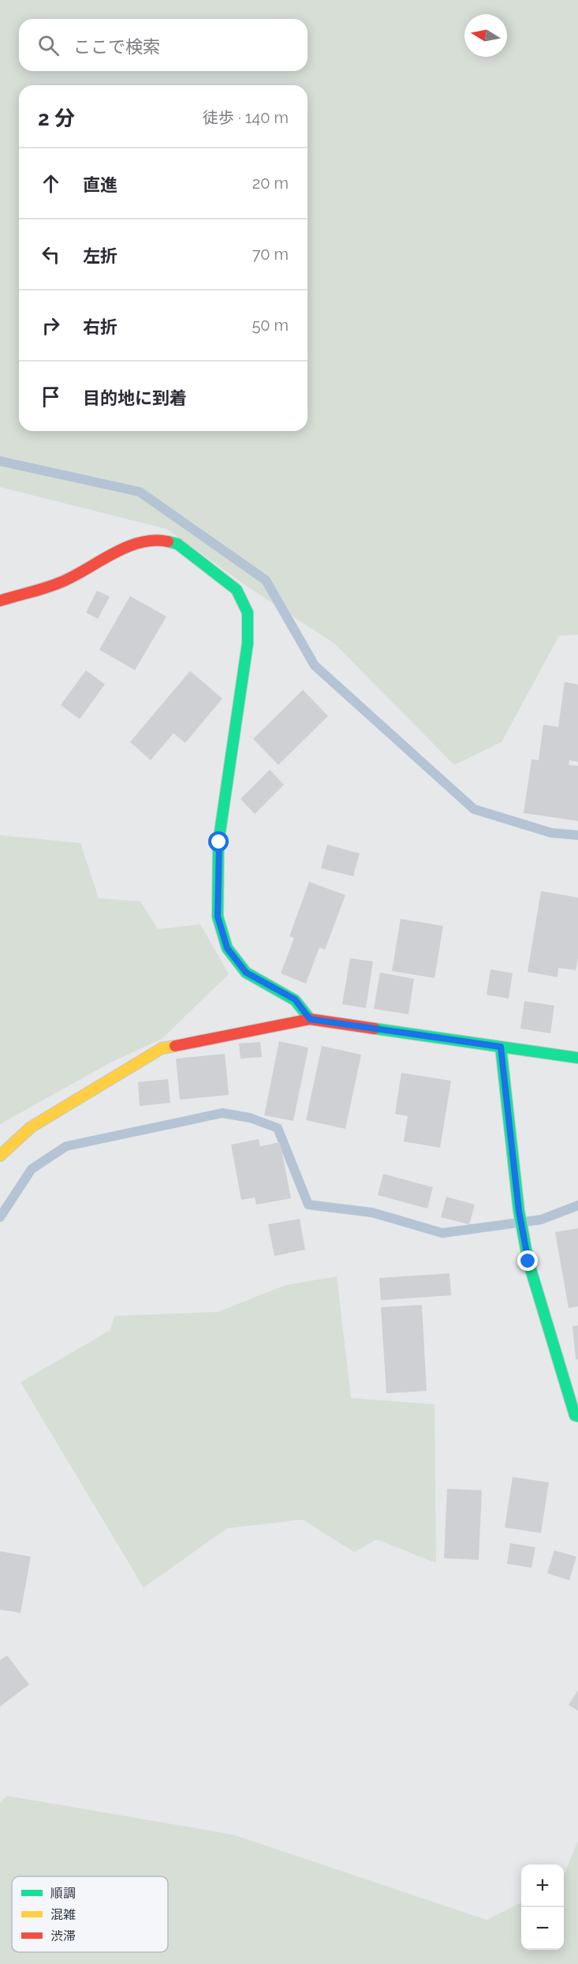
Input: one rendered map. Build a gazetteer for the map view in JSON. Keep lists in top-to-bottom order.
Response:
{
  "legend": ["順調", "混雑", "渋滞"],
  "north": "left",
  "page": {
    "search": "ここで検索",
    "heading": ["2 分", "徒歩 · 140 m"],
    "list": [
      ["直進", "20 m"],
      ["左折", "70 m"],
      ["右折", "50 m"],
      "目的地に到着"
    ],
    "map_buttons": ["+", "−"]
  }
}
